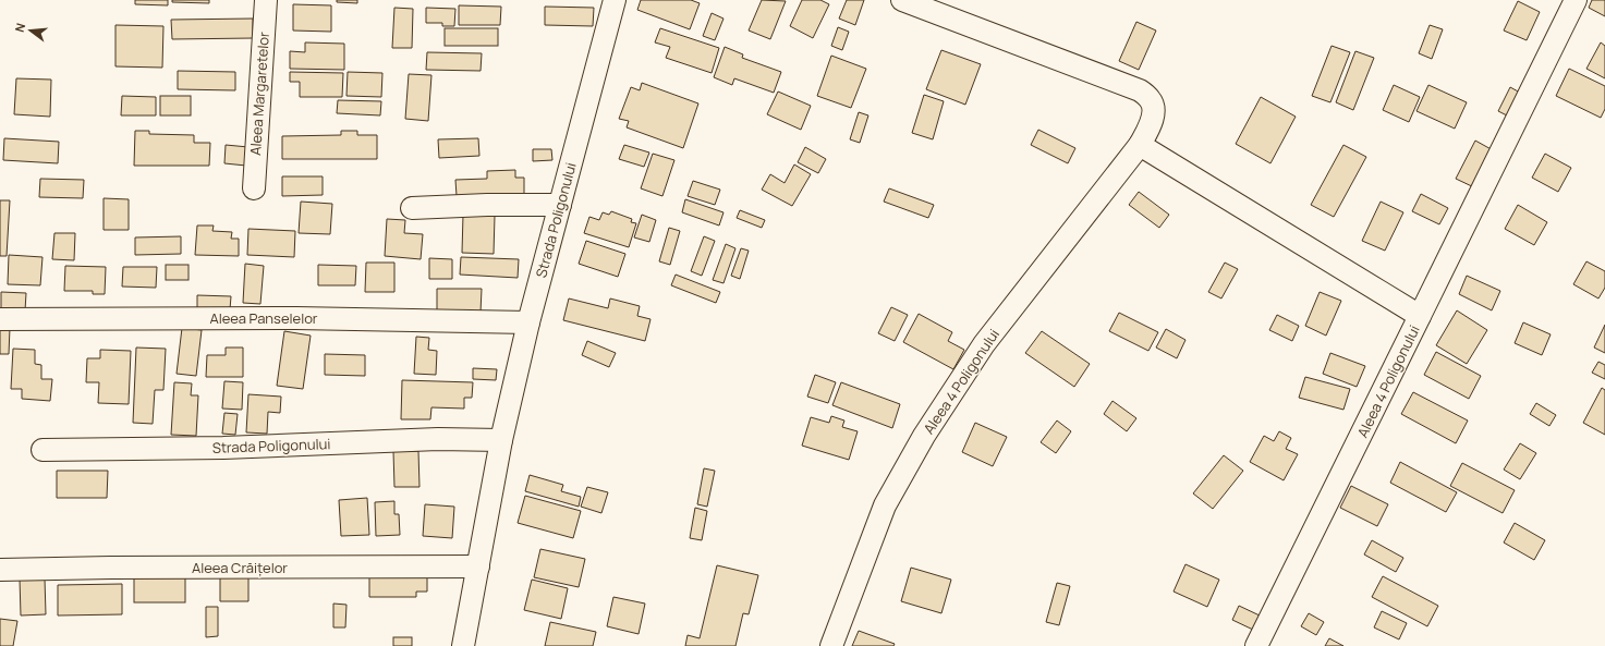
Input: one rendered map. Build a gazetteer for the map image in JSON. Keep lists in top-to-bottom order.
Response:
{
  "streets": {
    "street": [
      "Aleea Margaretelor",
      "Strada Poligonului",
      "Aleea Panselelor",
      "Aleea 4 Poligonului",
      "Aleea Crăițelor"
    ]
  },
  "crossings": [
    ["Strada Poligonului", "Aleea Panselelor"],
    ["Strada Poligonului", "Aleea Crăițelor"]
  ],
  "north": "left"
}
